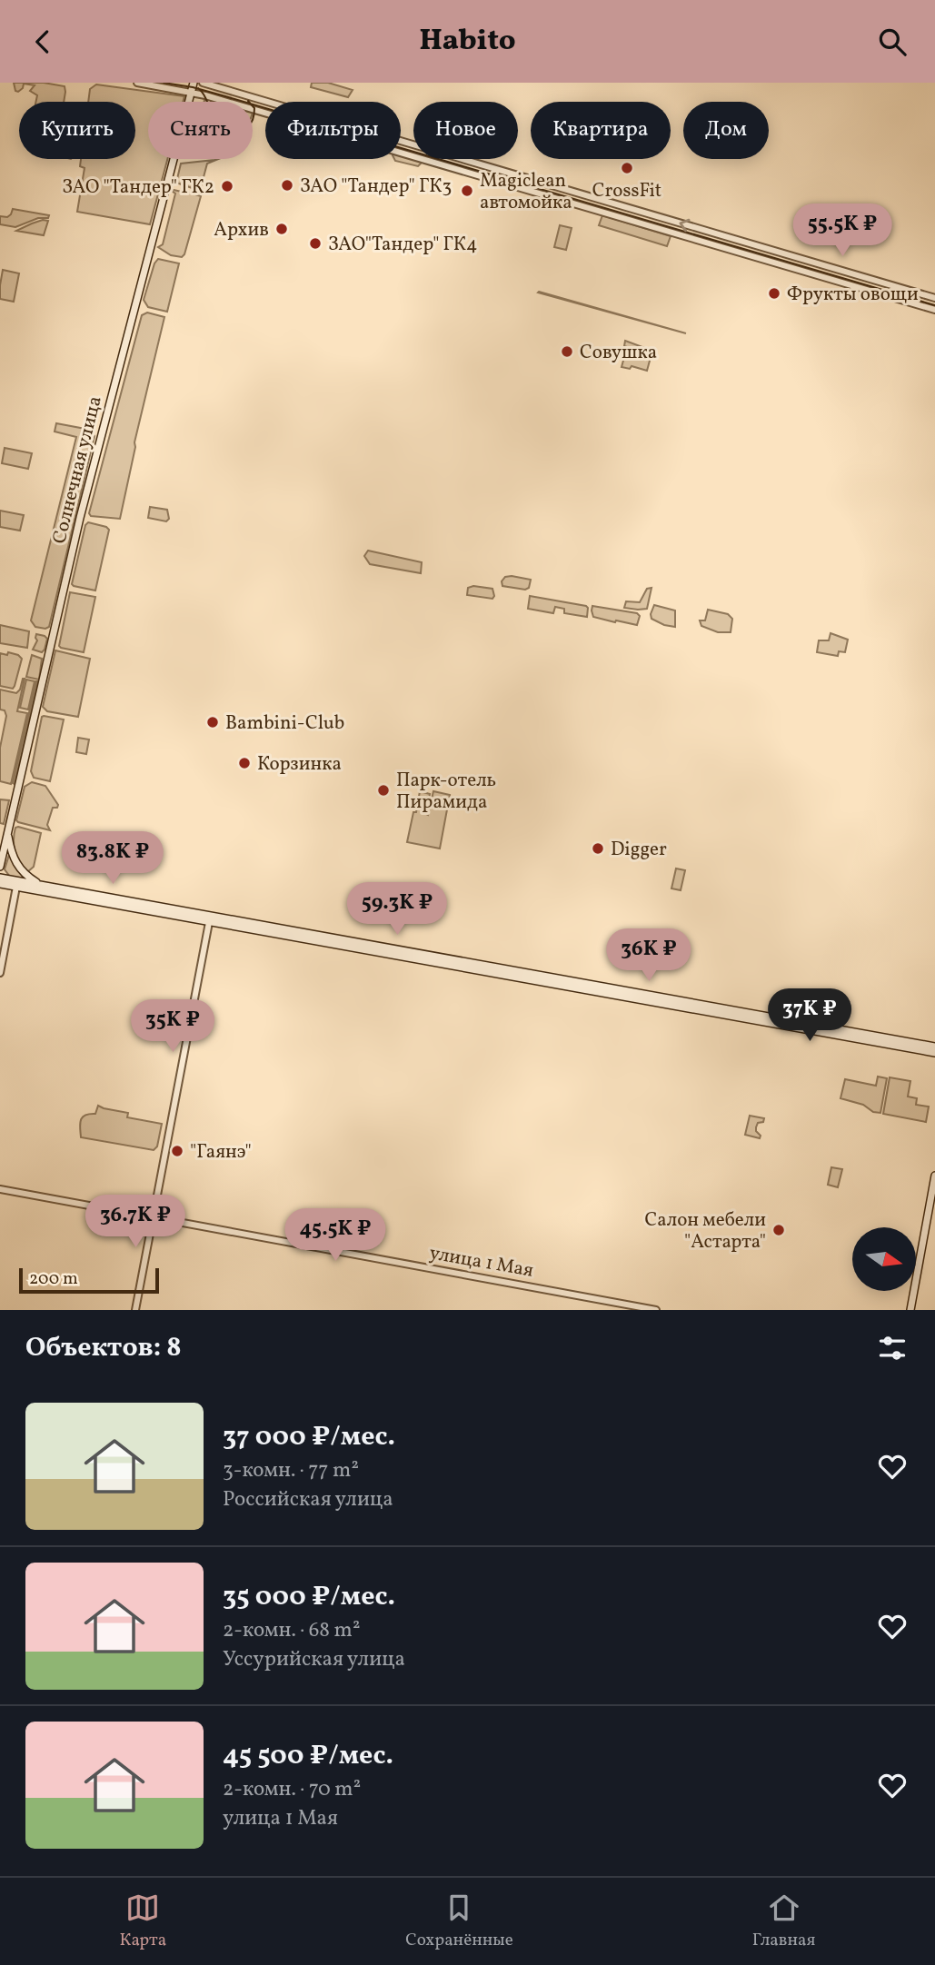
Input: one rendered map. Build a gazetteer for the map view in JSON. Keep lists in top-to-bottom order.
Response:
{
  "streets": {
    "main road": ["Солнечная улица"],
    "street": ["улица 1 Мая"]
  },
  "places": [
    "CrossFit",
    "ЗАО \"Тандер\" ГК3",
    "ЗАО \"Тандер\" ГК2",
    "Magiclean автомойка",
    "Архив",
    "ЗАО\"Тандер\" ГК4",
    "Фрукты овощи",
    "Совушка",
    "Bambini-Club",
    "Корзинка",
    "Парк-отель Пирамида",
    "Digger",
    "\"Гаянэ\"",
    "Салон мебели \"Астарта\""
  ],
  "scale_bar": "200 m",
  "north": "right",
  "page": {
    "header": "Habito",
    "chip": [
      "Купить",
      "Снять",
      "Фильтры",
      "Новое",
      "Квартира",
      "Дом"
    ],
    "price": [
      "55.5K ₽",
      "83.8K ₽",
      "59.3K ₽",
      "36K ₽",
      "37K ₽",
      "35K ₽",
      "36.7K ₽",
      "45.5K ₽"
    ],
    "scale": "200 m",
    "heading": "Объектов: 8",
    "list": [
      {
        "name": "37 000 ₽/мес.",
        "note": "3-комн. · 77 m² · Российская улица"
      },
      {
        "name": "35 000 ₽/мес.",
        "note": "2-комн. · 68 m² · Уссурийская улица"
      },
      {
        "name": "45 500 ₽/мес.",
        "note": "2-комн. · 70 m² · улица 1 Мая"
      }
    ],
    "tabs": ["Карта", "Сохранённые", "Главная"]
  }
}
